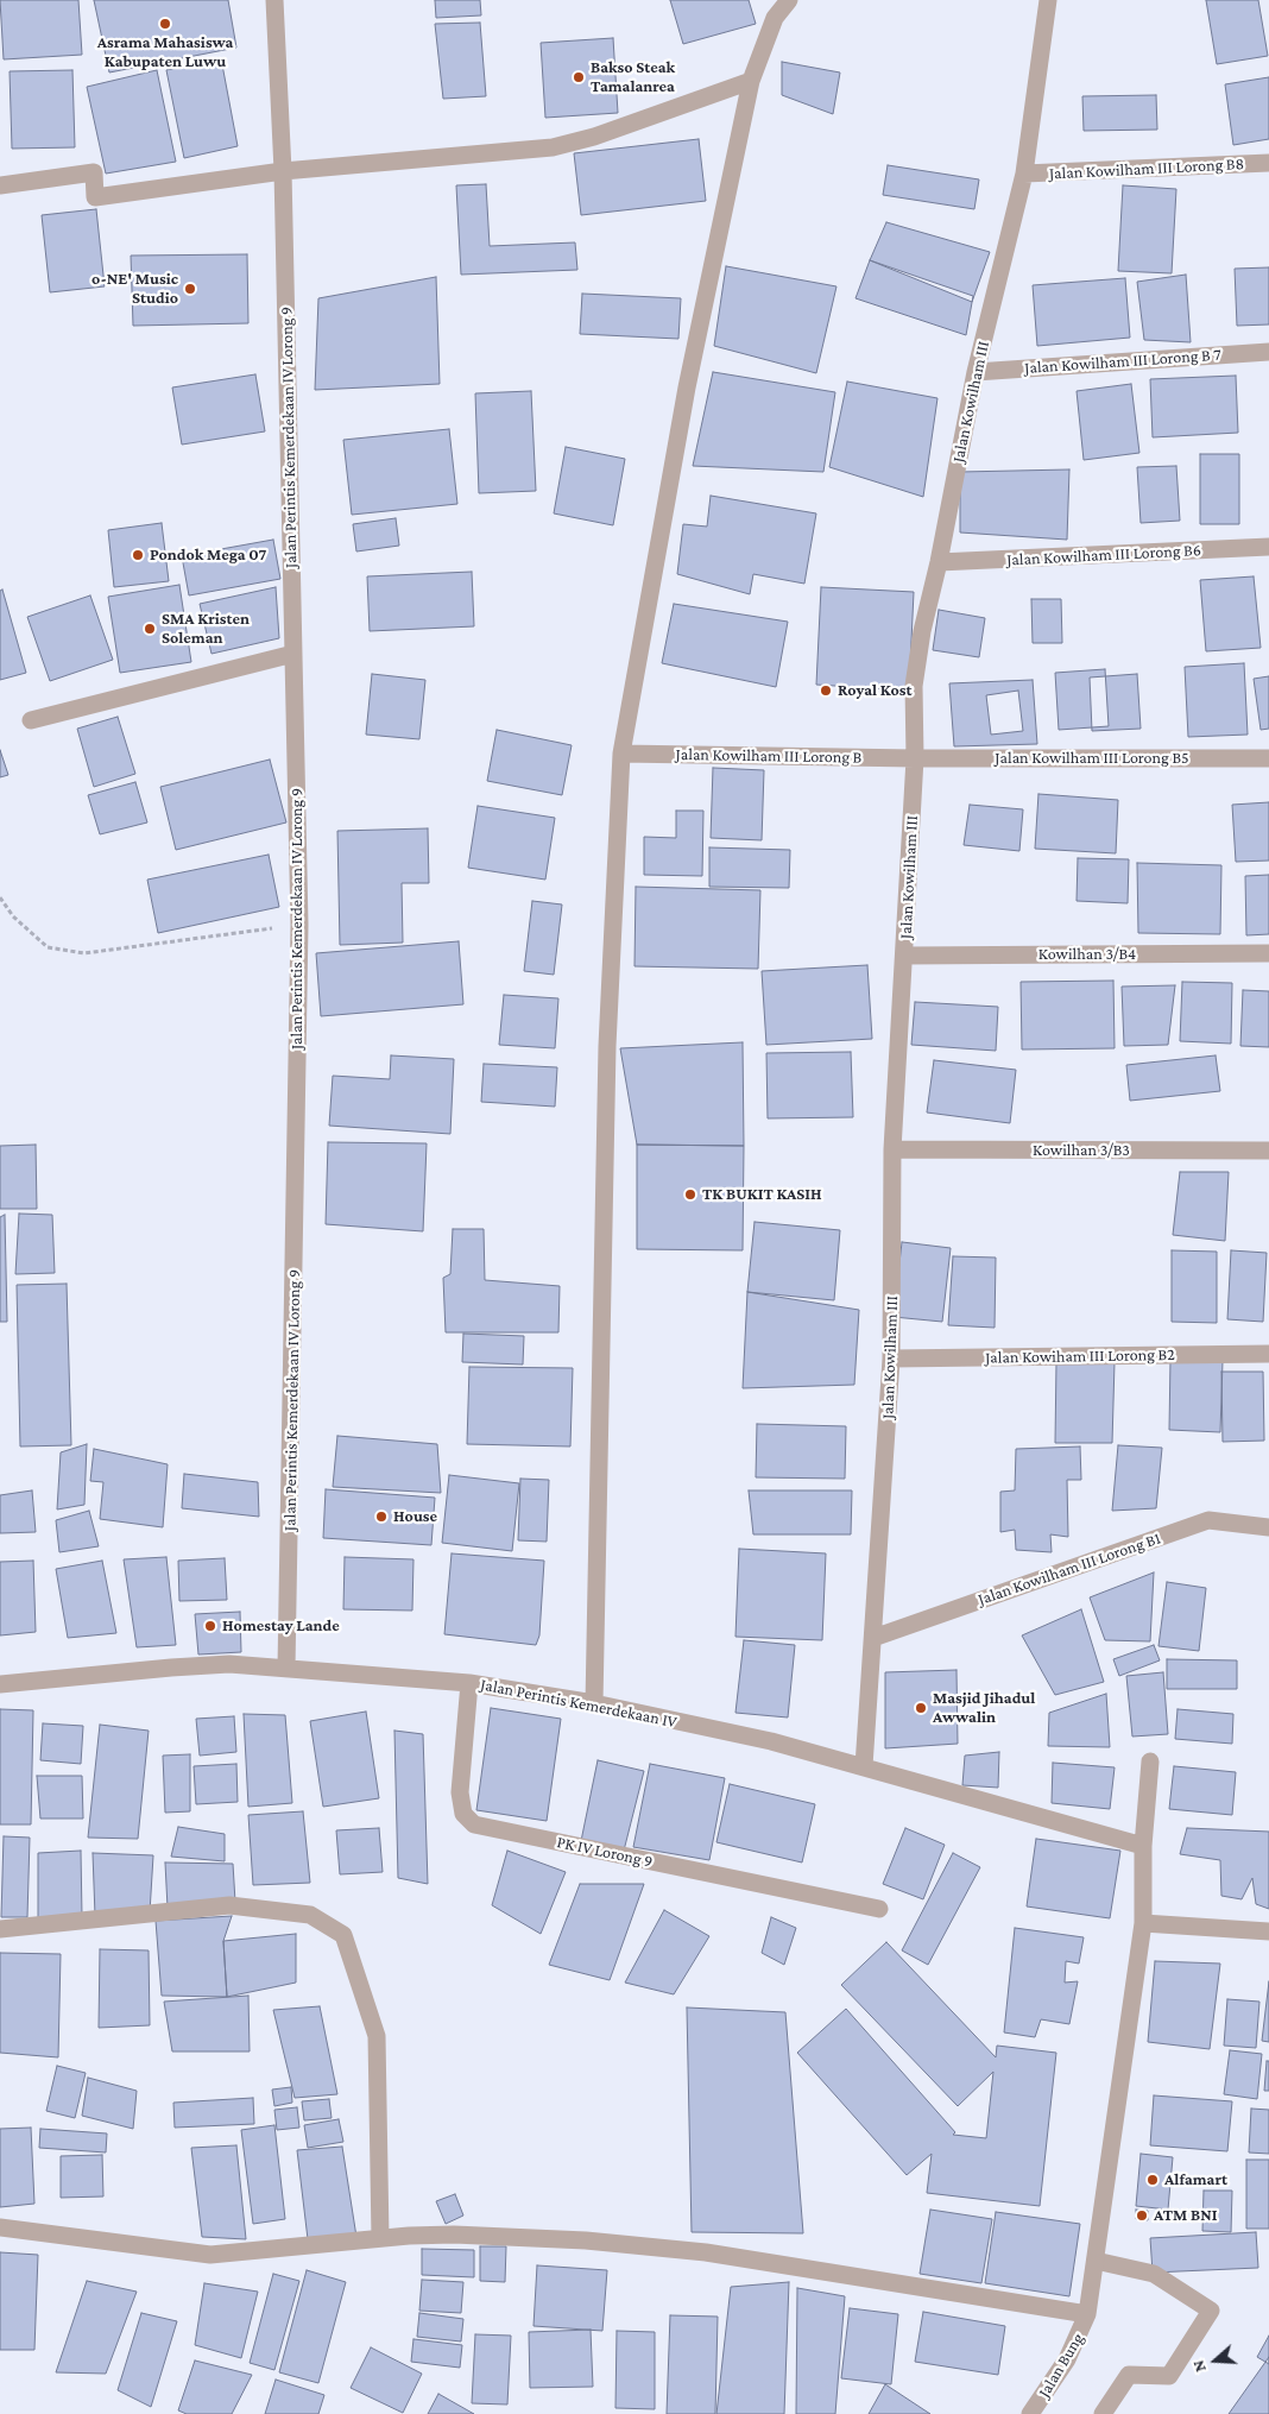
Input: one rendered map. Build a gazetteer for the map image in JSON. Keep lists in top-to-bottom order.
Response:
{
  "streets": {
    "street": [
      "Jalan Kowilham III Lorong B8",
      "Jalan Kowilham III Lorong B 7",
      "Jalan Kowilham III",
      "Jalan Perintis Kemerdekaan IV Lorong 9",
      "Jalan Kowilham III Lorong B6",
      "Jalan Kowilham III Lorong B",
      "Jalan Kowilham III Lorong B5",
      "Kowilhan 3/B4",
      "Kowilhan 3/B3",
      "Jalan Kowiham III Lorong B2",
      "Jalan Kowilham III Lorong B1",
      "Jalan Perintis Kemerdekaan IV",
      "PK IV Lorong 9",
      "Jalan Bung"
    ]
  },
  "crossings": [
    ["Jalan Kowilham III Lorong B8", "Jalan Kowilham III"],
    ["Jalan Kowilham III Lorong B 7", "Jalan Kowilham III"],
    ["Jalan Kowilham III", "Jalan Kowilham III Lorong B6"],
    ["Jalan Kowilham III", "Jalan Kowilham III Lorong B"],
    ["Jalan Kowilham III", "Jalan Kowilham III Lorong B5"],
    ["Jalan Kowilham III", "Kowilhan 3/B4"],
    ["Jalan Kowilham III", "Kowilhan 3/B3"],
    ["Jalan Kowilham III", "Jalan Kowiham III Lorong B2"],
    ["Jalan Kowilham III", "Jalan Kowilham III Lorong B1"],
    ["Jalan Kowilham III", "Jalan Perintis Kemerdekaan IV"],
    ["Jalan Perintis Kemerdekaan IV Lorong 9", "Jalan Perintis Kemerdekaan IV"],
    ["Jalan Kowilham III Lorong B", "Jalan Kowilham III Lorong B5"],
    ["Jalan Perintis Kemerdekaan IV", "PK IV Lorong 9"],
    ["Jalan Perintis Kemerdekaan IV", "Jalan Bung"]
  ],
  "places": [
    "Asrama Mahasiswa Kabupaten Luwu",
    "Bakso Steak Tamalanrea",
    "o-NE' Music Studio",
    "Pondok Mega 07",
    "SMA Kristen Soleman",
    "Royal Kost",
    "TK BUKIT KASIH",
    "House",
    "Homestay Lande",
    "Masjid Jihadul Awwalin",
    "Alfamart",
    "ATM BNI"
  ],
  "north": "left"
}
